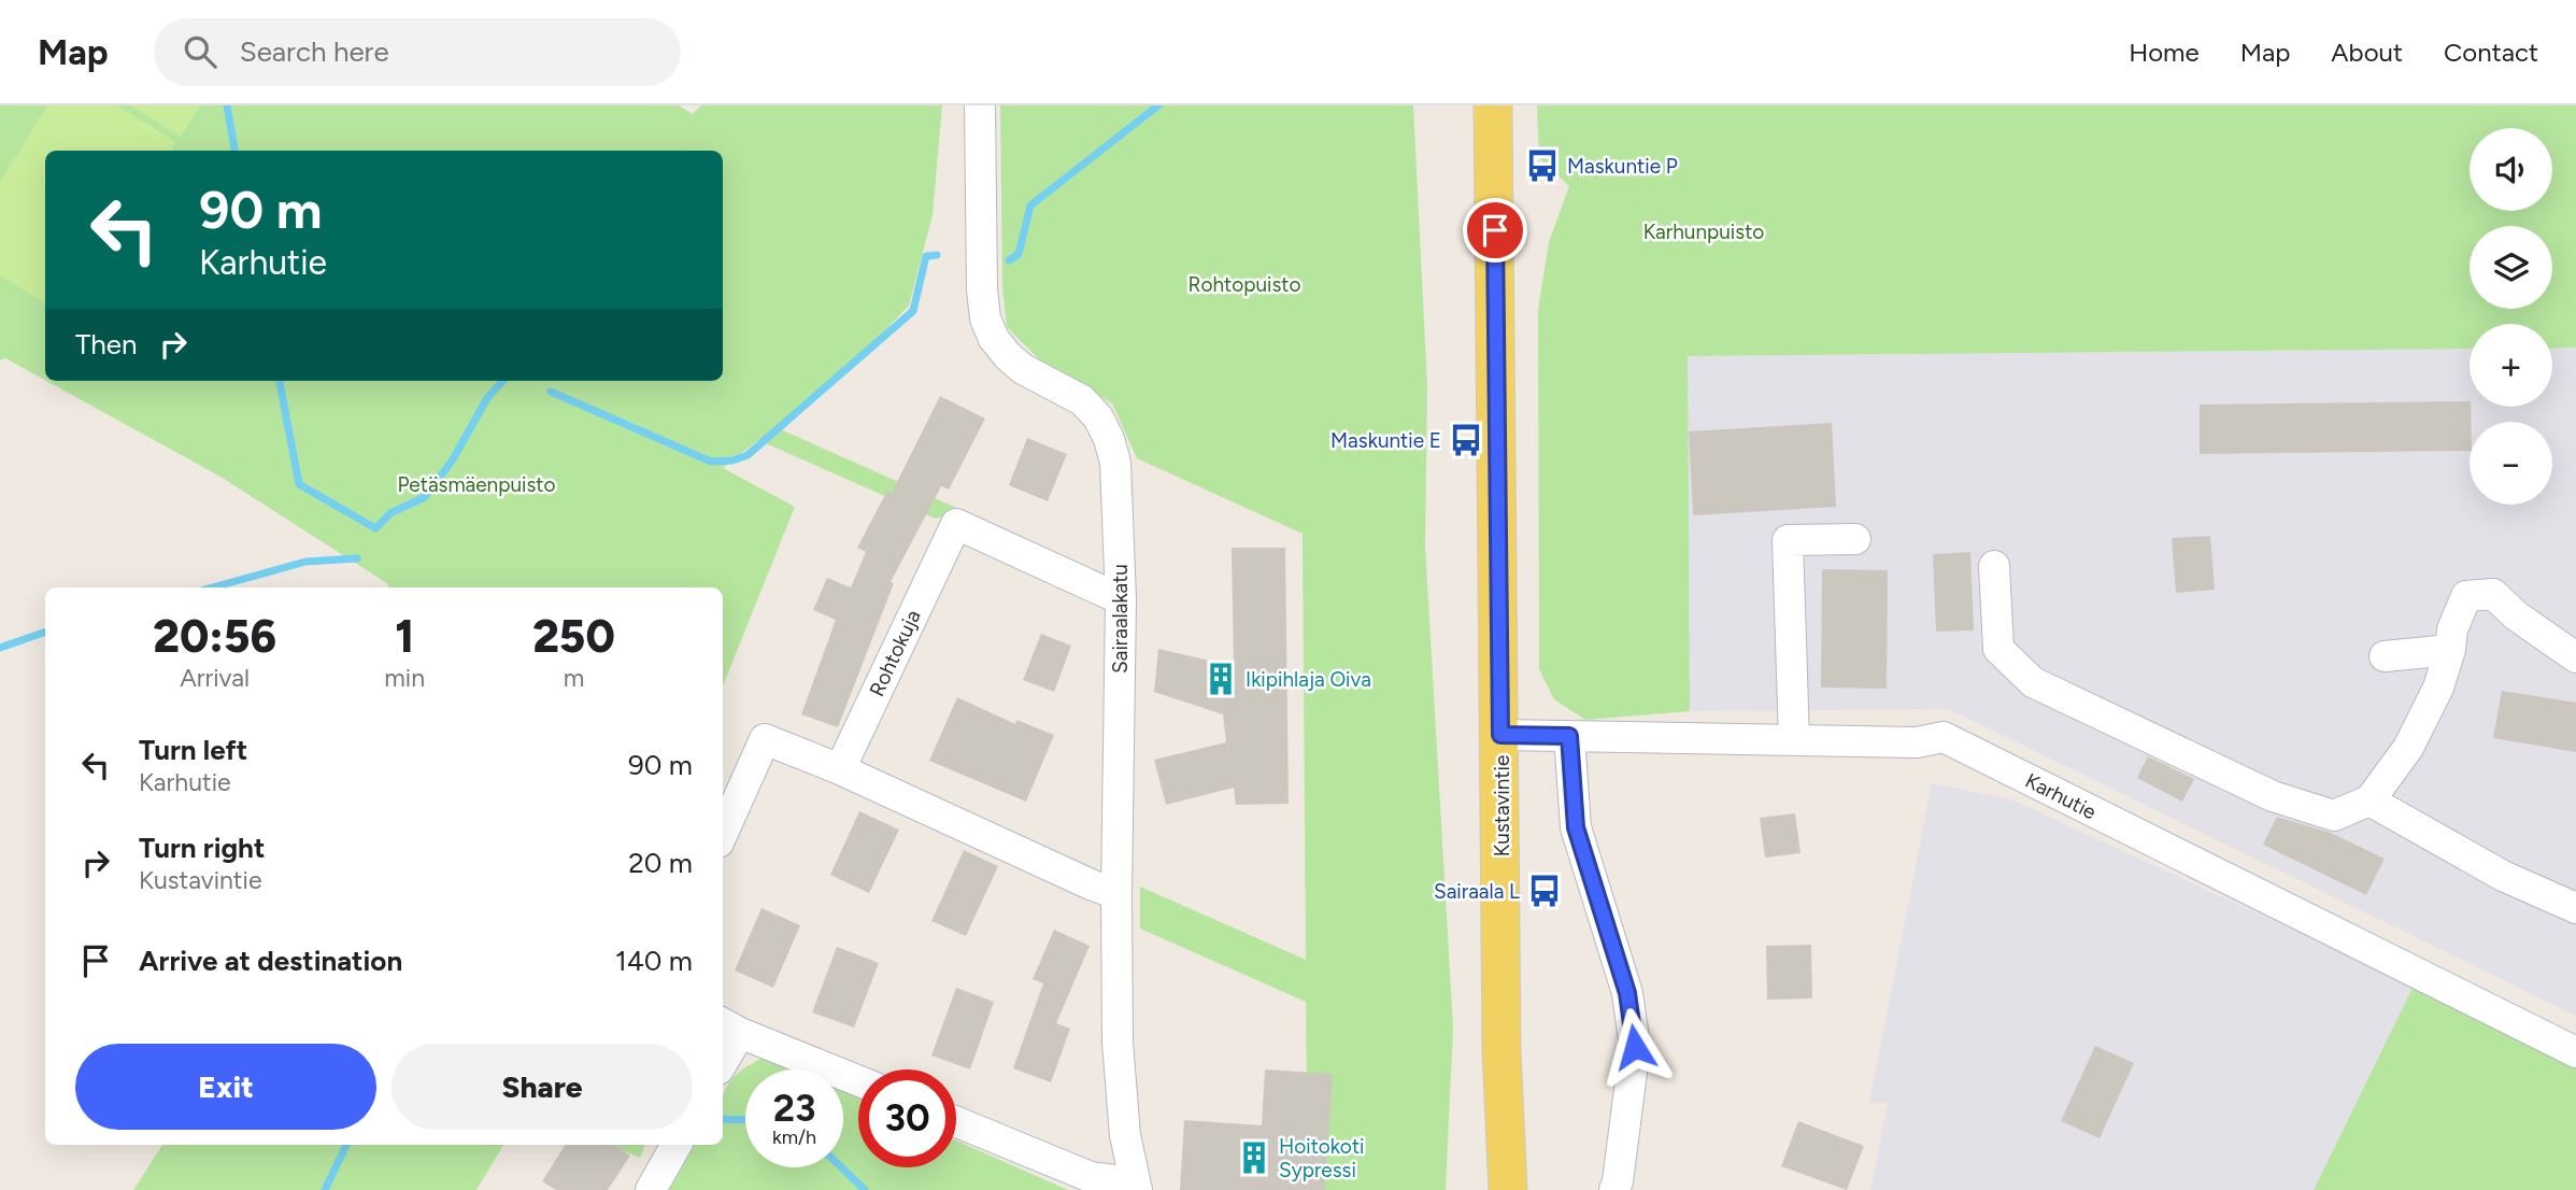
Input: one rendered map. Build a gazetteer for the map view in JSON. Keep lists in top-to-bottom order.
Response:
{
  "streets": {
    "main road": ["Kustavintie"],
    "street": ["Sairaalakatu", "Rohtokuja", "Karhutie"]
  },
  "crossings": [
    ["Sairaalakatu", "Rohtokuja"],
    ["Karhutie", "Kustavintie"]
  ],
  "parks": ["Karhunpuisto", "Rohtopuisto", "Petäsmäenpuisto"],
  "places": {
    "bus stop": ["Maskuntie P", "Maskuntie E", "Sairaala L"],
    "building": ["Ikipihlaja Oiva", "Hoitokoti Sypressi"]
  },
  "page": {
    "header": "Map",
    "search": "Search here",
    "nav": [
      "Home",
      "Map",
      "About",
      "Contact"
    ],
    "map_buttons": ["+", "−"],
    "turn": ["90 m", "Karhutie"],
    "then": "Then",
    "eta": [
      "20:56",
      "Arrival",
      "1",
      "min",
      "250",
      "m"
    ],
    "list": [
      {
        "name": "Turn left",
        "note": "Karhutie",
        "value": "90 m"
      },
      {
        "name": "Turn right",
        "note": "Kustavintie",
        "value": "20 m"
      },
      {
        "name": "Arrive at destination",
        "value": "140 m"
      }
    ],
    "buttons": ["Exit", "Share"],
    "speed": "23 km/h",
    "limit": "30"
  }
}
